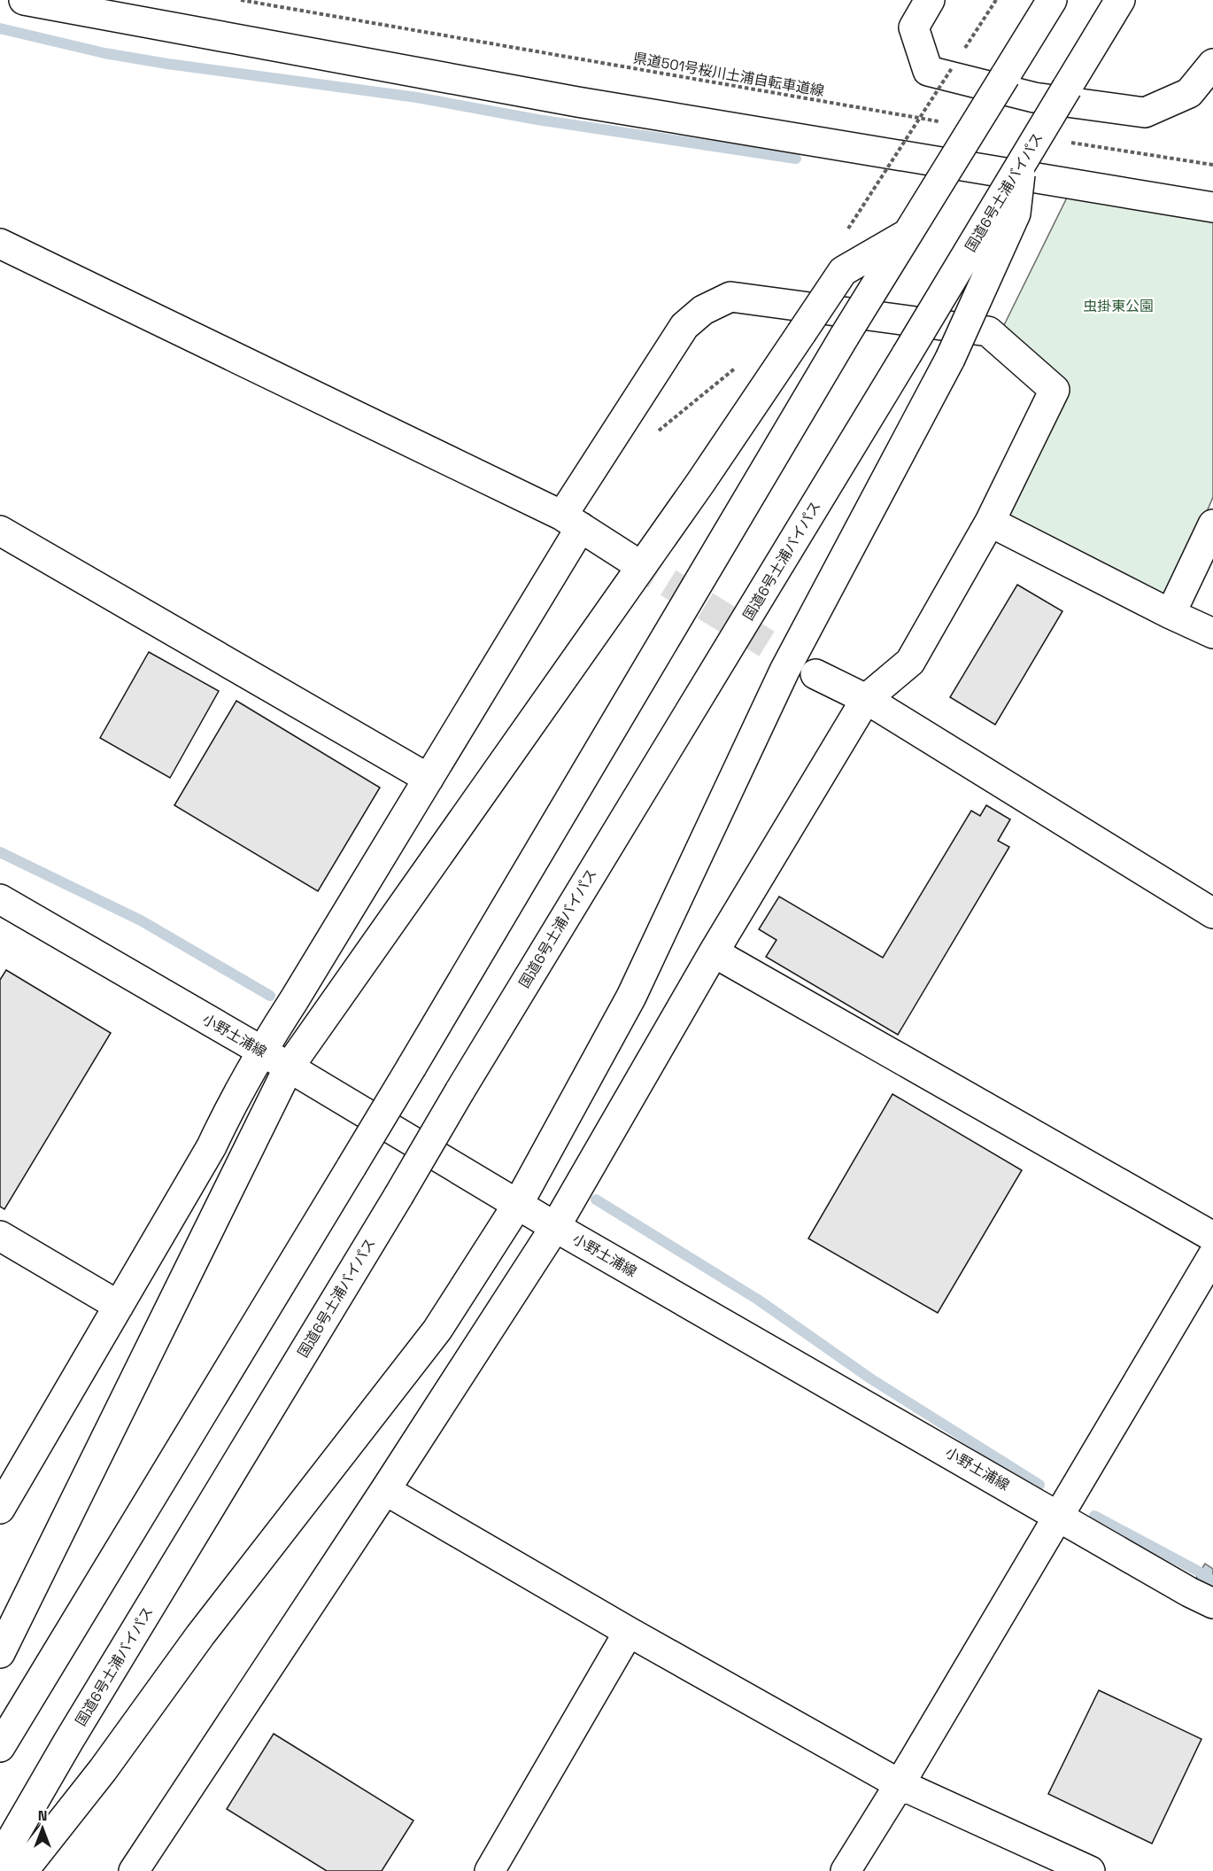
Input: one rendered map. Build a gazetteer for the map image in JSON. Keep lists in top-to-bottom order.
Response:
{
  "streets": {
    "main road": ["国道6号土浦バイパス", "小野土浦線"],
    "path": ["県道501号桜川土浦自転車道線"]
  },
  "parks": ["虫掛東公園"],
  "north": "top"
}
